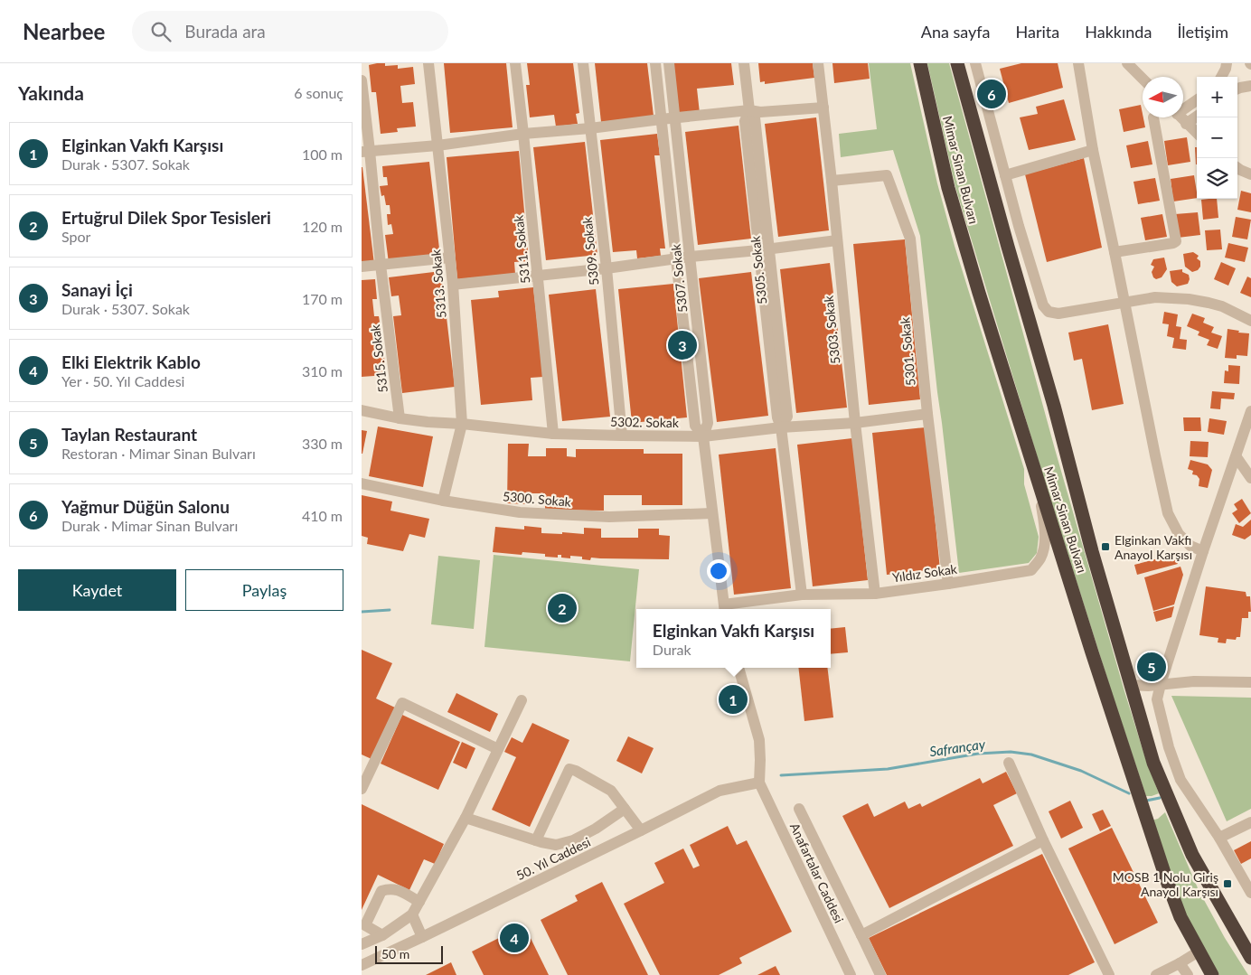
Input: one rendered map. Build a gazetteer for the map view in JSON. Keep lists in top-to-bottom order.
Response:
{
  "streets": {
    "highway": ["Mimar Sinan Bulvarı"],
    "street": [
      "5311. Sokak",
      "5309. Sokak",
      "5305. Sokak",
      "5307. Sokak",
      "5313. Sokak",
      "5303. Sokak",
      "5301. Sokak",
      "5315. Sokak",
      "5302. Sokak",
      "5300. Sokak",
      "Yıldız Sokak",
      "50. Yıl Caddesi",
      "Anafartalar Caddesi"
    ]
  },
  "crossings": [
    ["Mimar Sinan Bulvarı", "Yıldız Sokak"],
    ["5311. Sokak", "5302. Sokak"],
    ["5309. Sokak", "5302. Sokak"],
    ["5305. Sokak", "5302. Sokak"],
    ["5305. Sokak", "Yıldız Sokak"],
    ["5307. Sokak", "5302. Sokak"],
    ["5313. Sokak", "5302. Sokak"],
    ["5313. Sokak", "5300. Sokak"],
    ["5303. Sokak", "5301. Sokak"],
    ["5303. Sokak", "5302. Sokak"],
    ["5303. Sokak", "Yıldız Sokak"],
    ["5301. Sokak", "5302. Sokak"],
    ["5301. Sokak", "Yıldız Sokak"],
    ["5315. Sokak", "5302. Sokak"],
    ["50. Yıl Caddesi", "Anafartalar Caddesi"]
  ],
  "water": ["Safrançay"],
  "places": {
    "transit": ["Elginkan Vakfı Anayol Karşısı", "MOSB 1 Nolu Giriş Anayol Karşısı"]
  },
  "scale_bar": "50 m",
  "north": "left",
  "page": {
    "header": "Nearbee",
    "search": "Burada ara",
    "nav": [
      "Ana sayfa",
      "Harita",
      "Hakkında",
      "İletişim"
    ],
    "heading": ["Yakında", "6 sonuç"],
    "map_buttons": ["+", "−"],
    "pins": [
      "6",
      "3",
      "2",
      "5",
      "1",
      "4"
    ],
    "list": [
      {
        "mark": "1",
        "name": "Elginkan Vakfı Karşısı",
        "note": "Durak · 5307. Sokak",
        "value": "100 m"
      },
      {
        "mark": "2",
        "name": "Ertuğrul Dilek Spor Tesisleri",
        "note": "Spor",
        "value": "120 m"
      },
      {
        "mark": "3",
        "name": "Sanayi İçi",
        "note": "Durak · 5307. Sokak",
        "value": "170 m"
      },
      {
        "mark": "4",
        "name": "Elki Elektrik Kablo",
        "note": "Yer · 50. Yıl Caddesi",
        "value": "310 m"
      },
      {
        "mark": "5",
        "name": "Taylan Restaurant",
        "note": "Restoran · Mimar Sinan Bulvarı",
        "value": "330 m"
      },
      {
        "mark": "6",
        "name": "Yağmur Düğün Salonu",
        "note": "Durak · Mimar Sinan Bulvarı",
        "value": "410 m"
      }
    ],
    "buttons": ["Kaydet", "Paylaş"],
    "popup": ["Elginkan Vakfı Karşısı", "Durak"],
    "scale": "50 m"
  }
}
